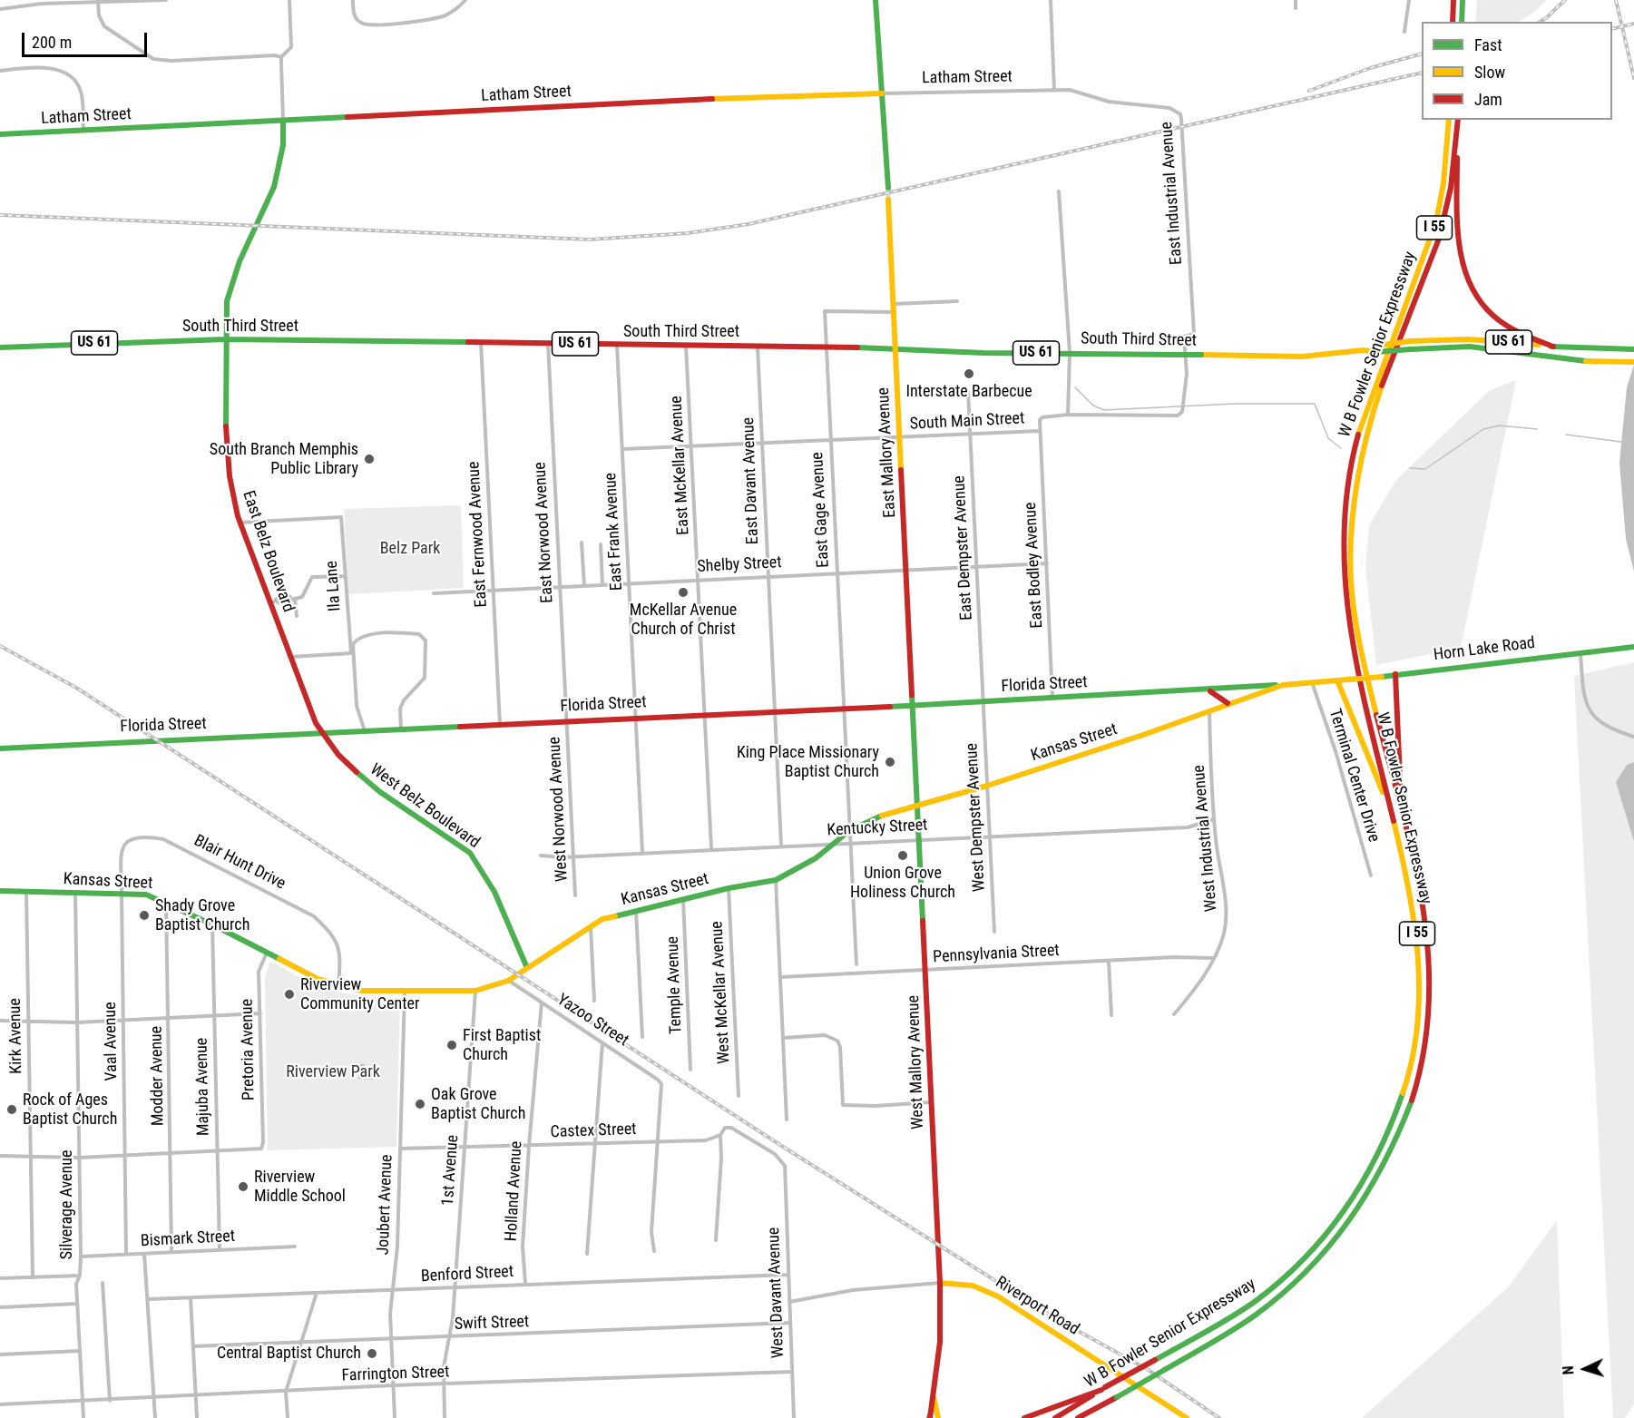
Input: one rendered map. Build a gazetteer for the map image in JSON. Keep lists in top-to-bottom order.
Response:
{
  "streets": {
    "main road": [
      "Latham Street",
      "I 55",
      "South Third Street",
      "US 61",
      "W B Fowler Senior Expressway",
      "East Mallory Avenue",
      "East Belz Boulevard",
      "Horn Lake Road",
      "Florida Street",
      "Kansas Street",
      "West Belz Boulevard",
      "West Mallory Avenue",
      "Riverport Road"
    ],
    "street": [
      "East Industrial Avenue",
      "South Main Street",
      "East McKellar Avenue",
      "East Davant Avenue",
      "East Gage Avenue",
      "East Frank Avenue",
      "East Norwood Avenue",
      "East Fernwood Avenue",
      "East Dempster Avenue",
      "Shelby Street",
      "East Bodley Avenue",
      "Ila Lane",
      "Terminal Center Drive",
      "West Norwood Avenue",
      "West Dempster Avenue",
      "Kentucky Street",
      "West Industrial Avenue",
      "Blair Hunt Drive",
      "Pennsylvania Street",
      "Temple Avenue",
      "West McKellar Avenue",
      "Yazoo Street",
      "Kirk Avenue",
      "Vaal Avenue",
      "Pretoria Avenue",
      "Modder Avenue",
      "Majuba Avenue",
      "Castex Street",
      "1st Avenue",
      "Holland Avenue",
      "Silverage Avenue",
      "Joubert Avenue",
      "Bismark Street",
      "Benford Street",
      "West Davant Avenue",
      "Swift Street",
      "Farrington Street"
    ]
  },
  "crossings": [
    ["Latham Street", "East Industrial Avenue"],
    ["Latham Street", "East Belz Boulevard"],
    ["East Industrial Avenue", "South Main Street"],
    ["South Third Street", "East Mallory Avenue"],
    ["South Third Street", "East McKellar Avenue"],
    ["South Third Street", "East Davant Avenue"],
    ["South Third Street", "East Gage Avenue"],
    ["South Third Street", "East Frank Avenue"],
    ["South Third Street", "East Norwood Avenue"],
    ["South Third Street", "East Fernwood Avenue"],
    ["South Third Street", "East Belz Boulevard"],
    ["South Main Street", "East Mallory Avenue"],
    ["South Main Street", "East McKellar Avenue"],
    ["South Main Street", "East Davant Avenue"],
    ["South Main Street", "East Gage Avenue"],
    ["South Main Street", "East Frank Avenue"],
    ["South Main Street", "East Dempster Avenue"],
    ["South Main Street", "East Bodley Avenue"],
    ["East Mallory Avenue", "East Gage Avenue"],
    ["East Mallory Avenue", "Shelby Street"],
    ["East Mallory Avenue", "Florida Street"],
    ["East Mallory Avenue", "West Mallory Avenue"],
    ["East McKellar Avenue", "Shelby Street"],
    ["East McKellar Avenue", "Florida Street"],
    ["East Davant Avenue", "Shelby Street"],
    ["East Davant Avenue", "Florida Street"],
    ["East Gage Avenue", "Shelby Street"],
    ["East Gage Avenue", "Florida Street"],
    ["East Gage Avenue", "Kansas Street"],
    ["East Gage Avenue", "Kentucky Street"],
    ["East Frank Avenue", "Shelby Street"],
    ["East Frank Avenue", "Florida Street"],
    ["East Frank Avenue", "Kentucky Street"],
    ["East Norwood Avenue", "Shelby Street"],
    ["East Norwood Avenue", "Florida Street"],
    ["East Norwood Avenue", "West Norwood Avenue"],
    ["East Fernwood Avenue", "Shelby Street"],
    ["East Fernwood Avenue", "Florida Street"],
    ["East Dempster Avenue", "Shelby Street"],
    ["East Dempster Avenue", "Florida Street"],
    ["East Dempster Avenue", "West Dempster Avenue"],
    ["East Belz Boulevard", "Ila Lane"],
    ["East Belz Boulevard", "Florida Street"],
    ["East Belz Boulevard", "West Belz Boulevard"],
    ["Shelby Street", "East Bodley Avenue"],
    ["East Bodley Avenue", "Florida Street"],
    ["Horn Lake Road", "Kansas Street"],
    ["Florida Street", "Kansas Street"],
    ["Florida Street", "West Belz Boulevard"],
    ["Florida Street", "West Norwood Avenue"],
    ["Florida Street", "West Dempster Avenue"],
    ["Florida Street", "West Mallory Avenue"],
    ["Kansas Street", "Terminal Center Drive"],
    ["Kansas Street", "West Belz Boulevard"],
    ["Kansas Street", "West Dempster Avenue"],
    ["Kansas Street", "Kentucky Street"],
    ["Kansas Street", "West Industrial Avenue"],
    ["Kansas Street", "Blair Hunt Drive"],
    ["Kansas Street", "Temple Avenue"],
    ["Kansas Street", "West McKellar Avenue"],
    ["Kansas Street", "Yazoo Street"],
    ["Kansas Street", "Kirk Avenue"],
    ["Kansas Street", "Vaal Avenue"],
    ["Kansas Street", "Pretoria Avenue"],
    ["Kansas Street", "West Mallory Avenue"],
    ["Kansas Street", "Modder Avenue"],
    ["Kansas Street", "Majuba Avenue"],
    ["Kansas Street", "1st Avenue"],
    ["Kansas Street", "Silverage Avenue"],
    ["Kansas Street", "Joubert Avenue"],
    ["West Norwood Avenue", "Kentucky Street"],
    ["West Dempster Avenue", "Kentucky Street"],
    ["Kentucky Street", "West Industrial Avenue"],
    ["Kentucky Street", "West Mallory Avenue"],
    ["West Industrial Avenue", "Pennsylvania Street"],
    ["Blair Hunt Drive", "Vaal Avenue"],
    ["Pennsylvania Street", "West Mallory Avenue"],
    ["Yazoo Street", "Castex Street"],
    ["Yazoo Street", "Holland Avenue"],
    ["Vaal Avenue", "Bismark Street"],
    ["Pretoria Avenue", "Majuba Avenue"],
    ["West Mallory Avenue", "Riverport Road"],
    ["Modder Avenue", "Bismark Street"],
    ["Majuba Avenue", "Bismark Street"],
    ["Castex Street", "1st Avenue"],
    ["Castex Street", "Holland Avenue"],
    ["Castex Street", "Joubert Avenue"],
    ["Castex Street", "West Davant Avenue"],
    ["1st Avenue", "Benford Street"],
    ["1st Avenue", "Swift Street"],
    ["1st Avenue", "Farrington Street"],
    ["Holland Avenue", "Benford Street"],
    ["Silverage Avenue", "Bismark Street"],
    ["Silverage Avenue", "Farrington Street"],
    ["Joubert Avenue", "Benford Street"],
    ["Joubert Avenue", "Swift Street"],
    ["Joubert Avenue", "Farrington Street"],
    ["Benford Street", "West Davant Avenue"],
    ["West Davant Avenue", "Riverport Road"],
    ["West Davant Avenue", "Swift Street"],
    ["West Davant Avenue", "Farrington Street"]
  ],
  "parks": ["Belz Park", "Riverview Park"],
  "places": [
    "Interstate Barbecue",
    "South Branch Memphis Public Library",
    "McKellar Avenue Church of Christ",
    "King Place Missionary Baptist Church",
    "Union Grove Holiness Church",
    "Shady Grove Baptist Church",
    "Riverview Community Center",
    "First Baptist Church",
    "Oak Grove Baptist Church",
    "Rock of Ages Baptist Church",
    "Riverview Middle School",
    "Central Baptist Church"
  ],
  "legend": ["Fast", "Slow", "Jam"],
  "scale_bar": "200 m",
  "north": "left"
}
